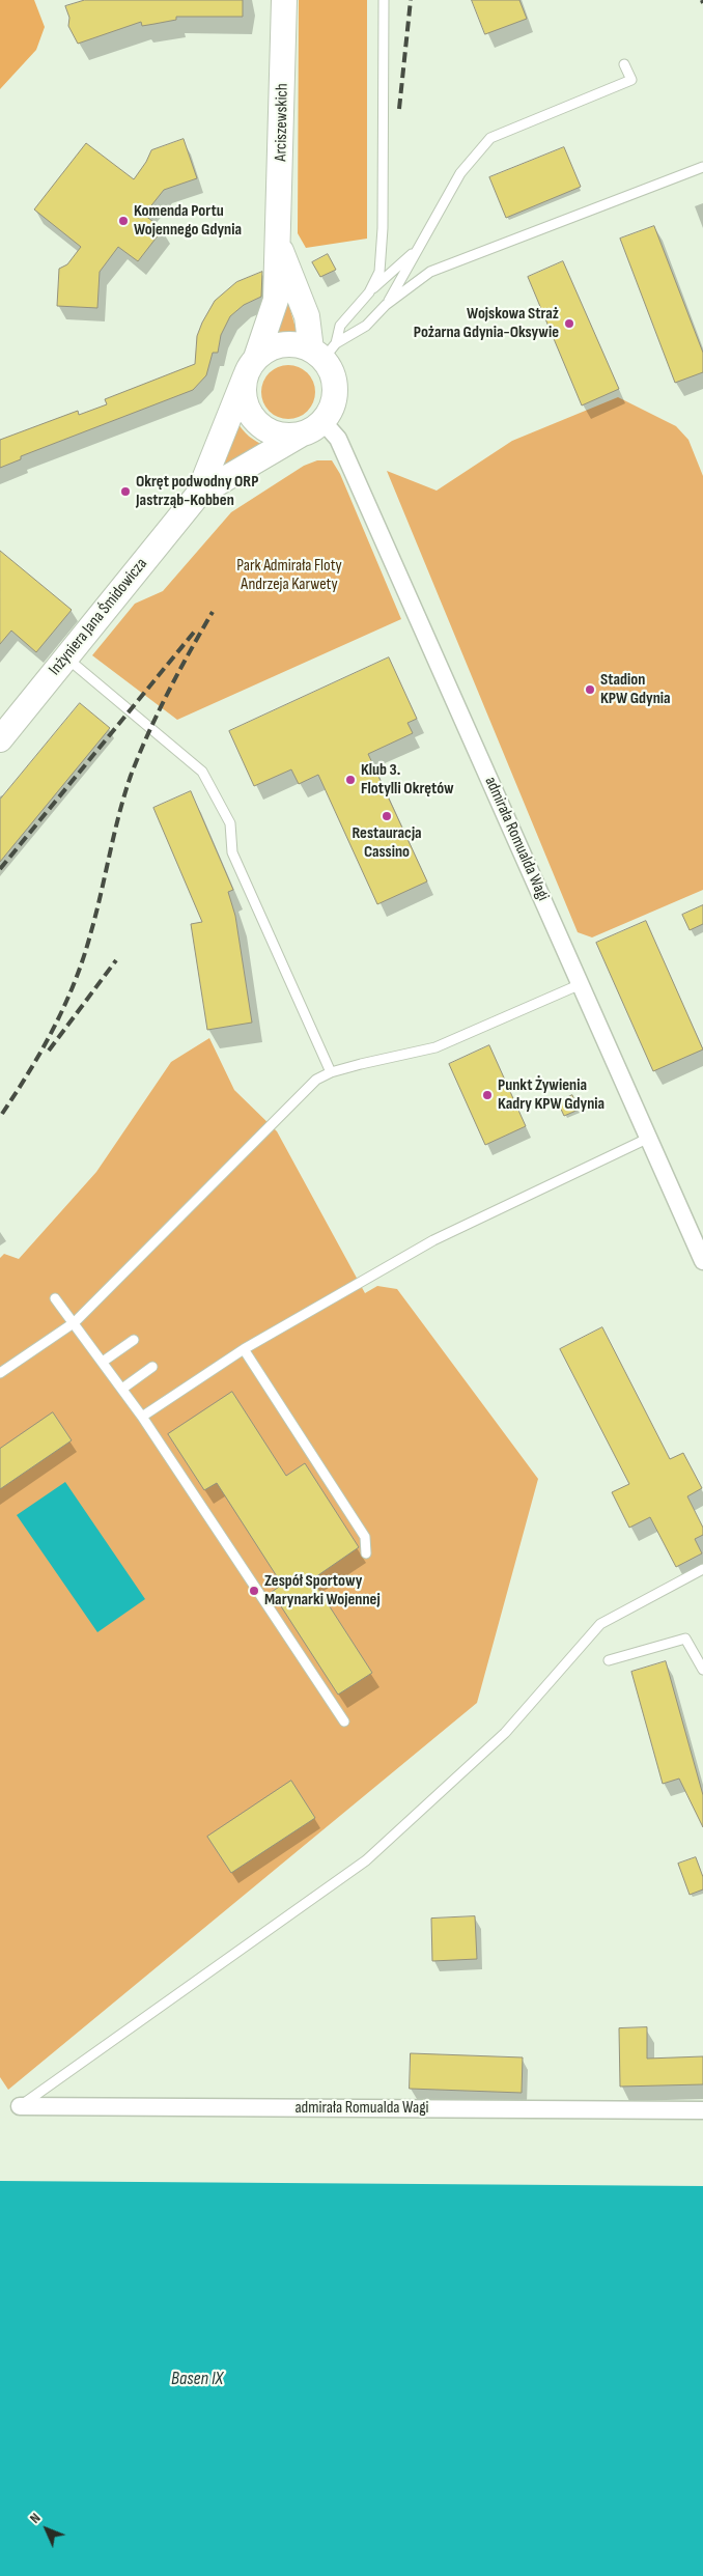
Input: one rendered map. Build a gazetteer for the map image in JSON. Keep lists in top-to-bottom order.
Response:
{
  "streets": {
    "street": ["Arciszewskich", "Inżyniera Jana Śmidowicza", "admirała Romualda Wagi"]
  },
  "crossings": [
    ["Arciszewskich", "Inżyniera Jana Śmidowicza"],
    ["Arciszewskich", "admirała Romualda Wagi"],
    ["Inżyniera Jana Śmidowicza", "admirała Romualda Wagi"]
  ],
  "water": ["Basen IX"],
  "parks": ["Park Admirała Floty Andrzeja Karwety"],
  "places": [
    "Komenda Portu Wojennego Gdynia",
    "Wojskowa Straż Pożarna Gdynia-Oksywie",
    "Okręt podwodny ORP Jastrząb-Kobben",
    "Stadion KPW Gdynia",
    "Klub 3. Flotylli Okrętów",
    "Restauracja Cassino",
    "Punkt Żywienia Kadry KPW Gdynia",
    "Zespół Sportowy Marynarki Wojennej"
  ],
  "north": "top left"
}
